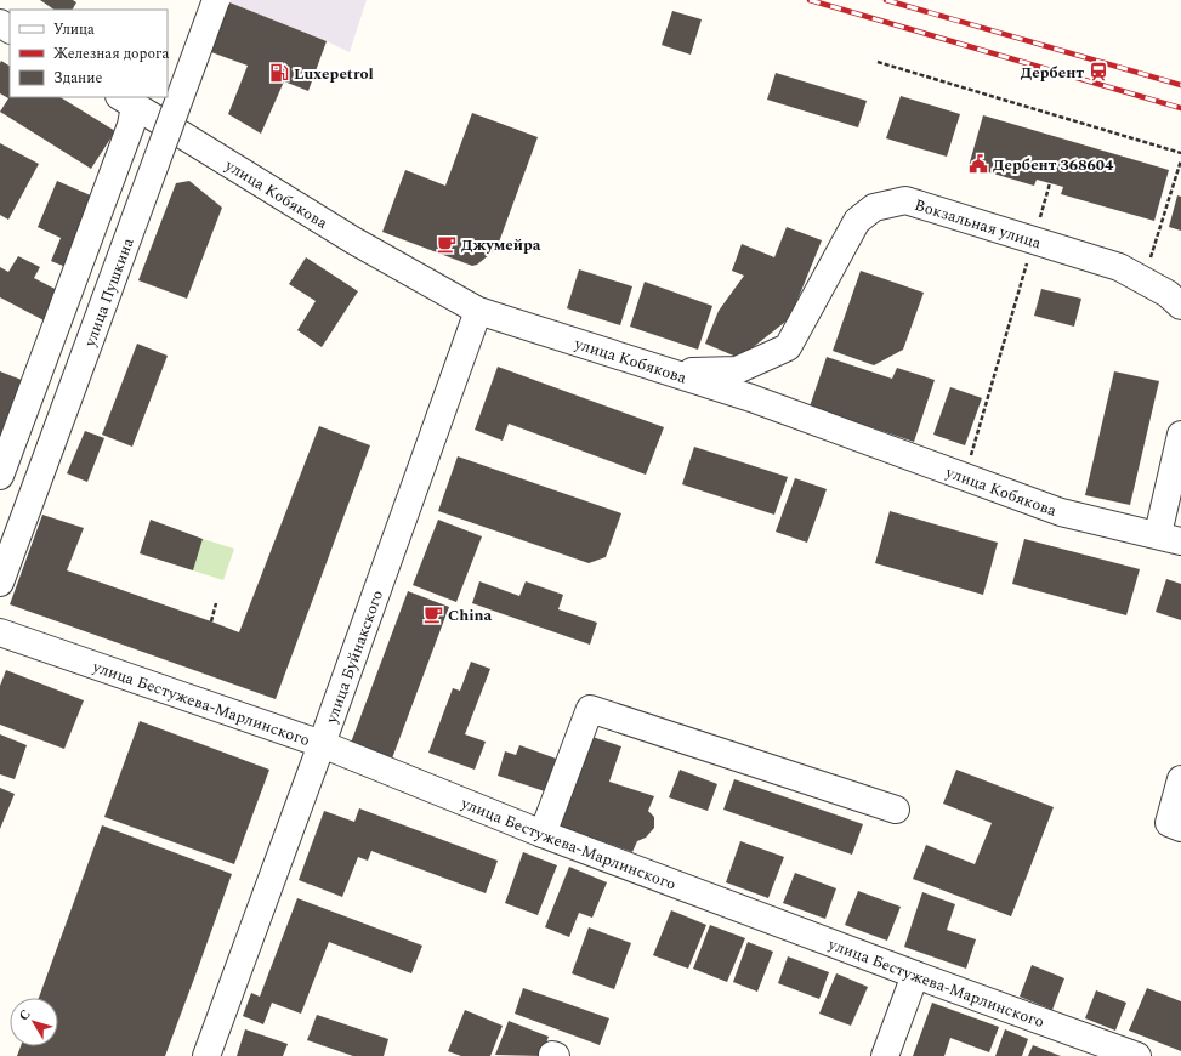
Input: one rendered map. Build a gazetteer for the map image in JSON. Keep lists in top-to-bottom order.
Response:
{
  "streets": {
    "street": [
      "улица Кобякова",
      "Вокзальная улица",
      "улица Пушкина",
      "улица Буйнакского",
      "улица Бестужева-Марлинского"
    ]
  },
  "crossings": [
    ["улица Кобякова", "Вокзальная улица"],
    ["улица Кобякова", "улица Буйнакского"],
    ["улица Буйнакского", "улица Бестужева-Марлинского"]
  ],
  "places": {
    "station": ["Дербент"],
    "fuel station": ["Luxepetrol"],
    "public building": ["Дербент 368604"],
    "cafe": ["Джумейра", "China"]
  },
  "legend": ["Улица", "Железная дорога", "Здание"],
  "north": "top left"
}
